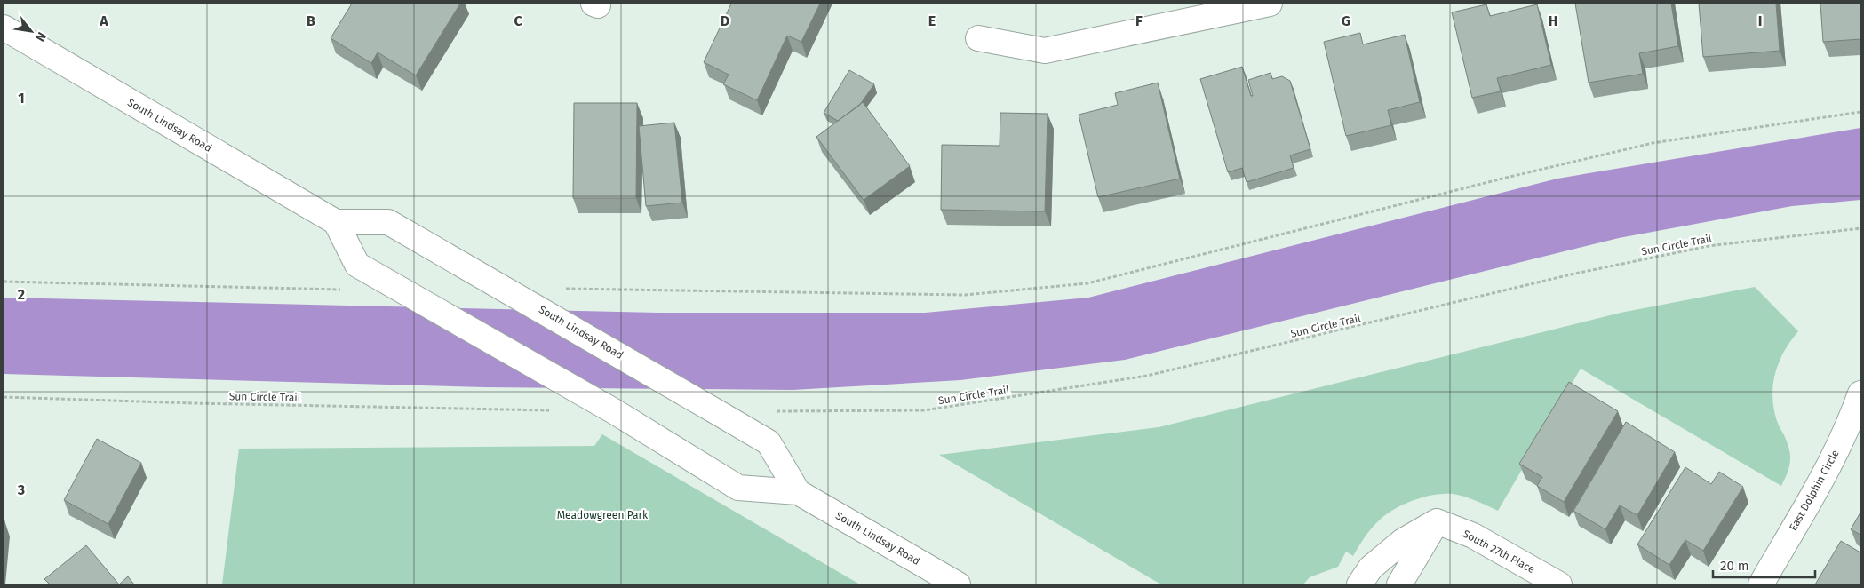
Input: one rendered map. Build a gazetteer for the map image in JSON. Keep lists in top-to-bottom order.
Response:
{
  "streets": {
    "main road": ["South Lindsay Road", "East Dolphin Circle", "South 27th Place"],
    "path": ["Sun Circle Trail"]
  },
  "parks": ["Meadowgreen Park"],
  "scale_bar": "20 m",
  "north": "bottom right",
  "grid": {
    "columns": [
      "A",
      "B",
      "C",
      "D",
      "E",
      "F",
      "G",
      "H",
      "I"
    ],
    "rows": ["1", "2", "3"]
  }
}
